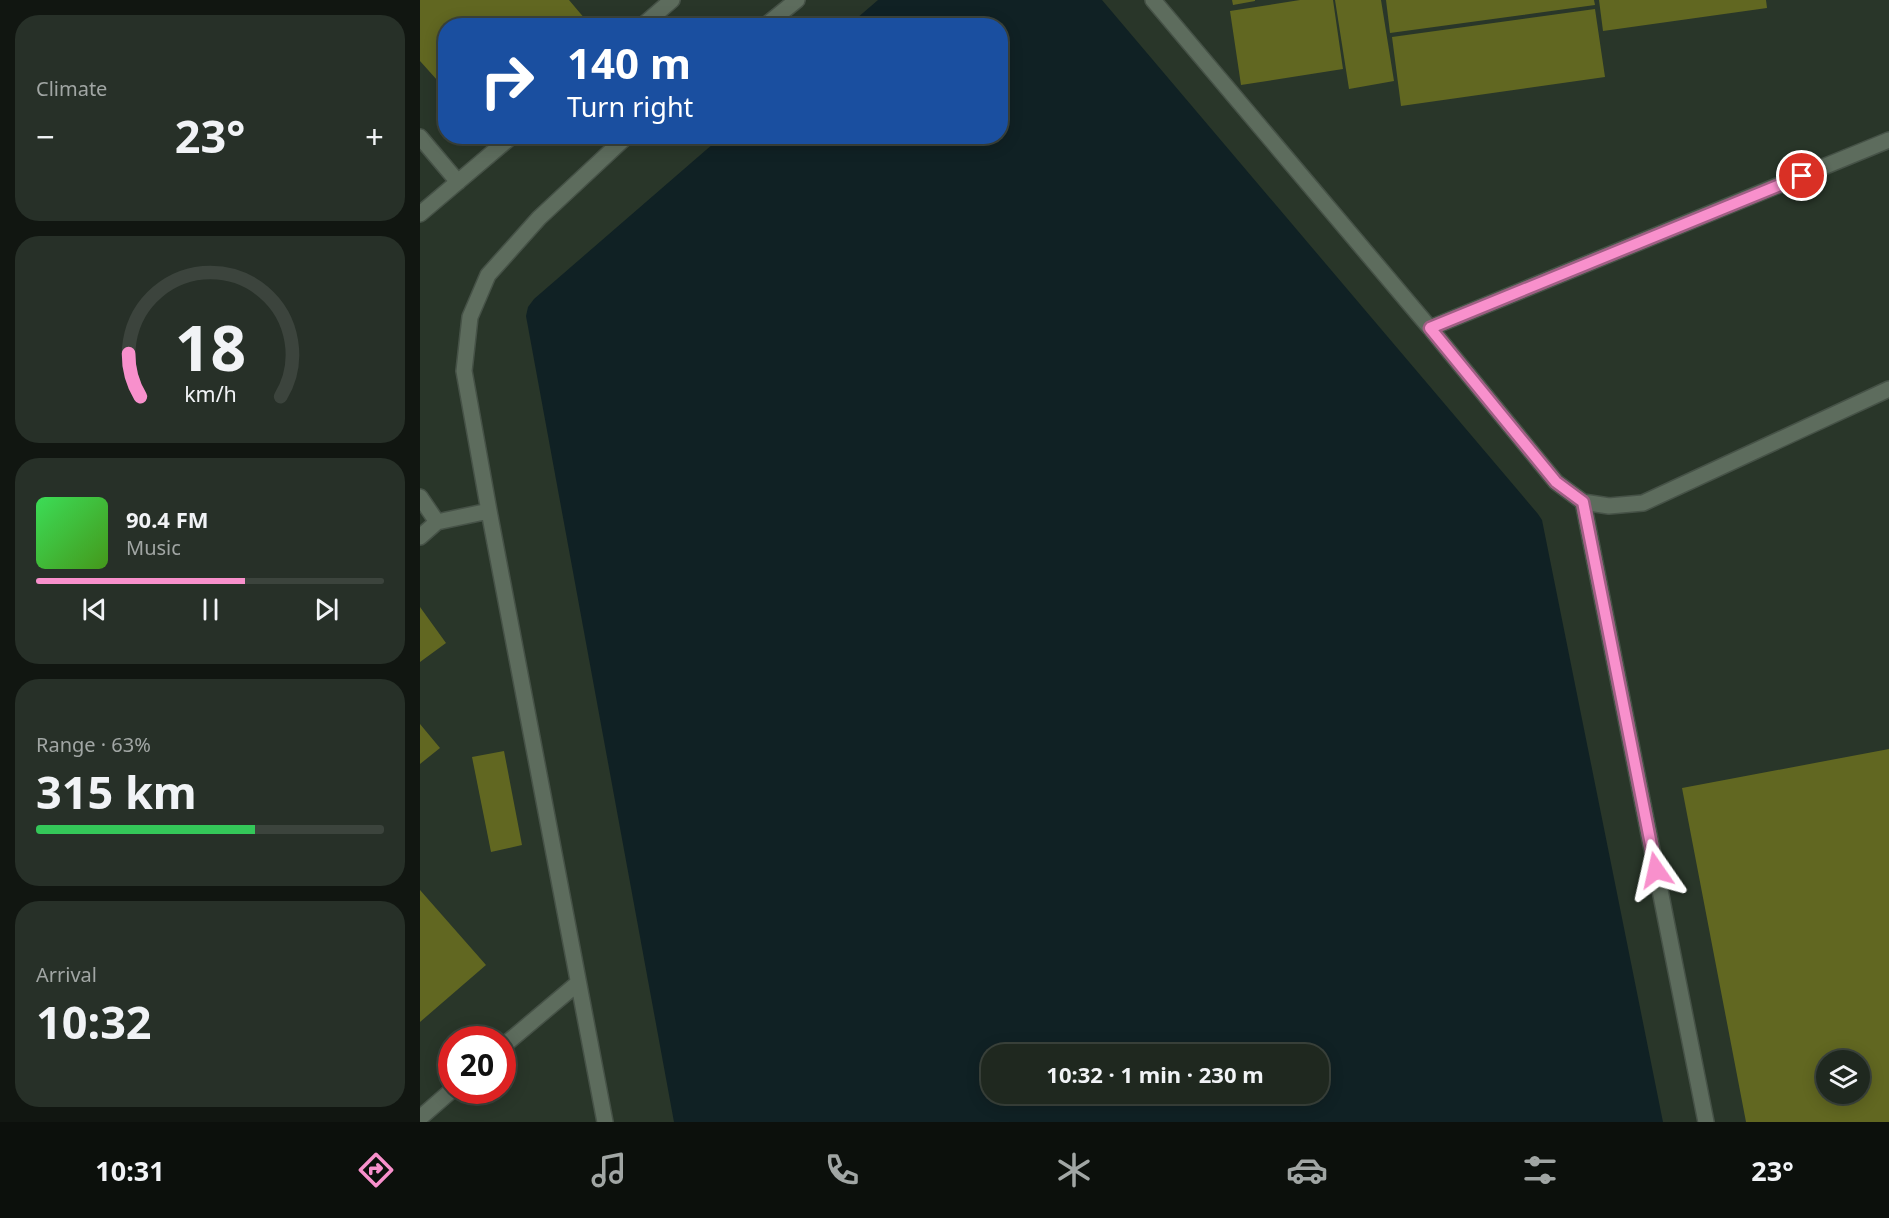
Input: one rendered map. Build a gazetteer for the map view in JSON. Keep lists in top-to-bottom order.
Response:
{
  "page": {
    "tile": [
      "Climate",
      ["Range · 63%", "315 km"],
      ["Arrival", "10:32"]
    ],
    "turn": ["140 m", "Turn right"],
    "heat": ["−", "23°", "+"],
    "song": ["90.4 FM", "Music"],
    "limit": "20",
    "trip": "10:32 · 1 min · 230 m",
    "tabs": ["10:31", "23°"],
    "gauge": ["18", "km/h"]
  }
}
